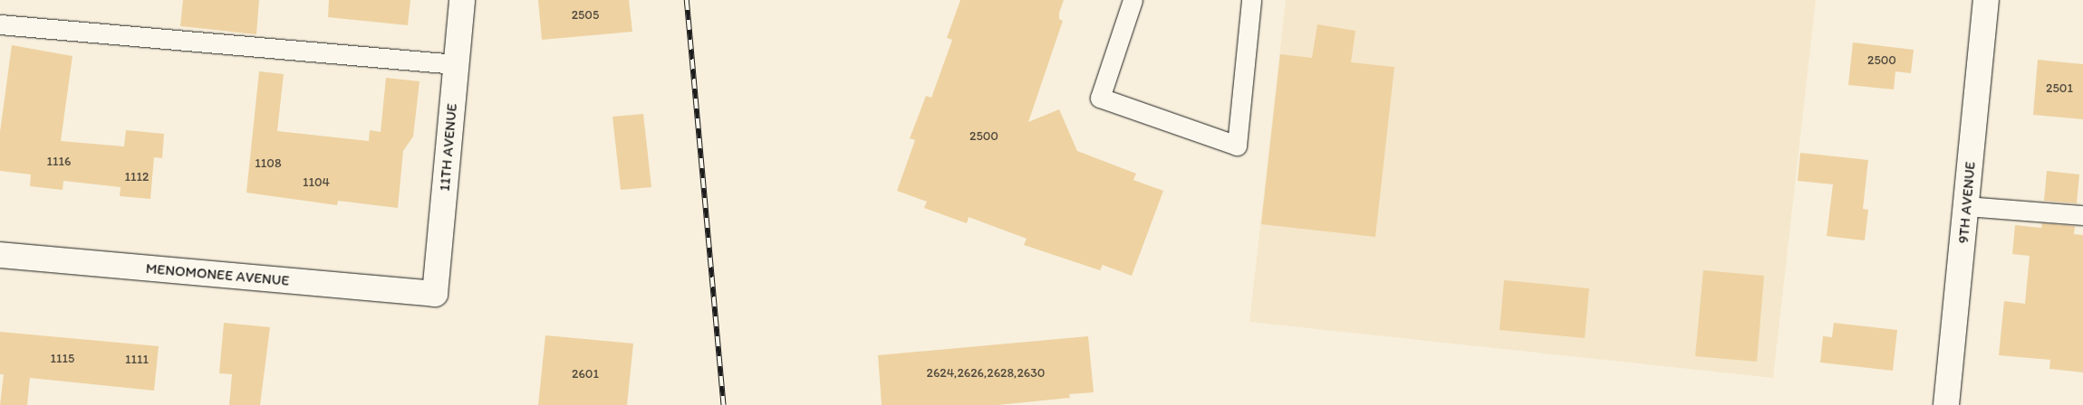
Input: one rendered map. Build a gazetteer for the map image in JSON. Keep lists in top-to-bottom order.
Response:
{
  "streets": {
    "street": ["11TH AVENUE", "9TH AVENUE", "MENOMONEE AVENUE"]
  },
  "crossings": [
    ["11TH AVENUE", "MENOMONEE AVENUE"]
  ],
  "house_numbers": [
    "2505",
    "2500",
    "2501",
    "2500",
    "1116",
    "1108",
    "1112",
    "1104",
    "1115",
    "1111",
    "2624,2626,2628,2630",
    "2601"
  ]
}
